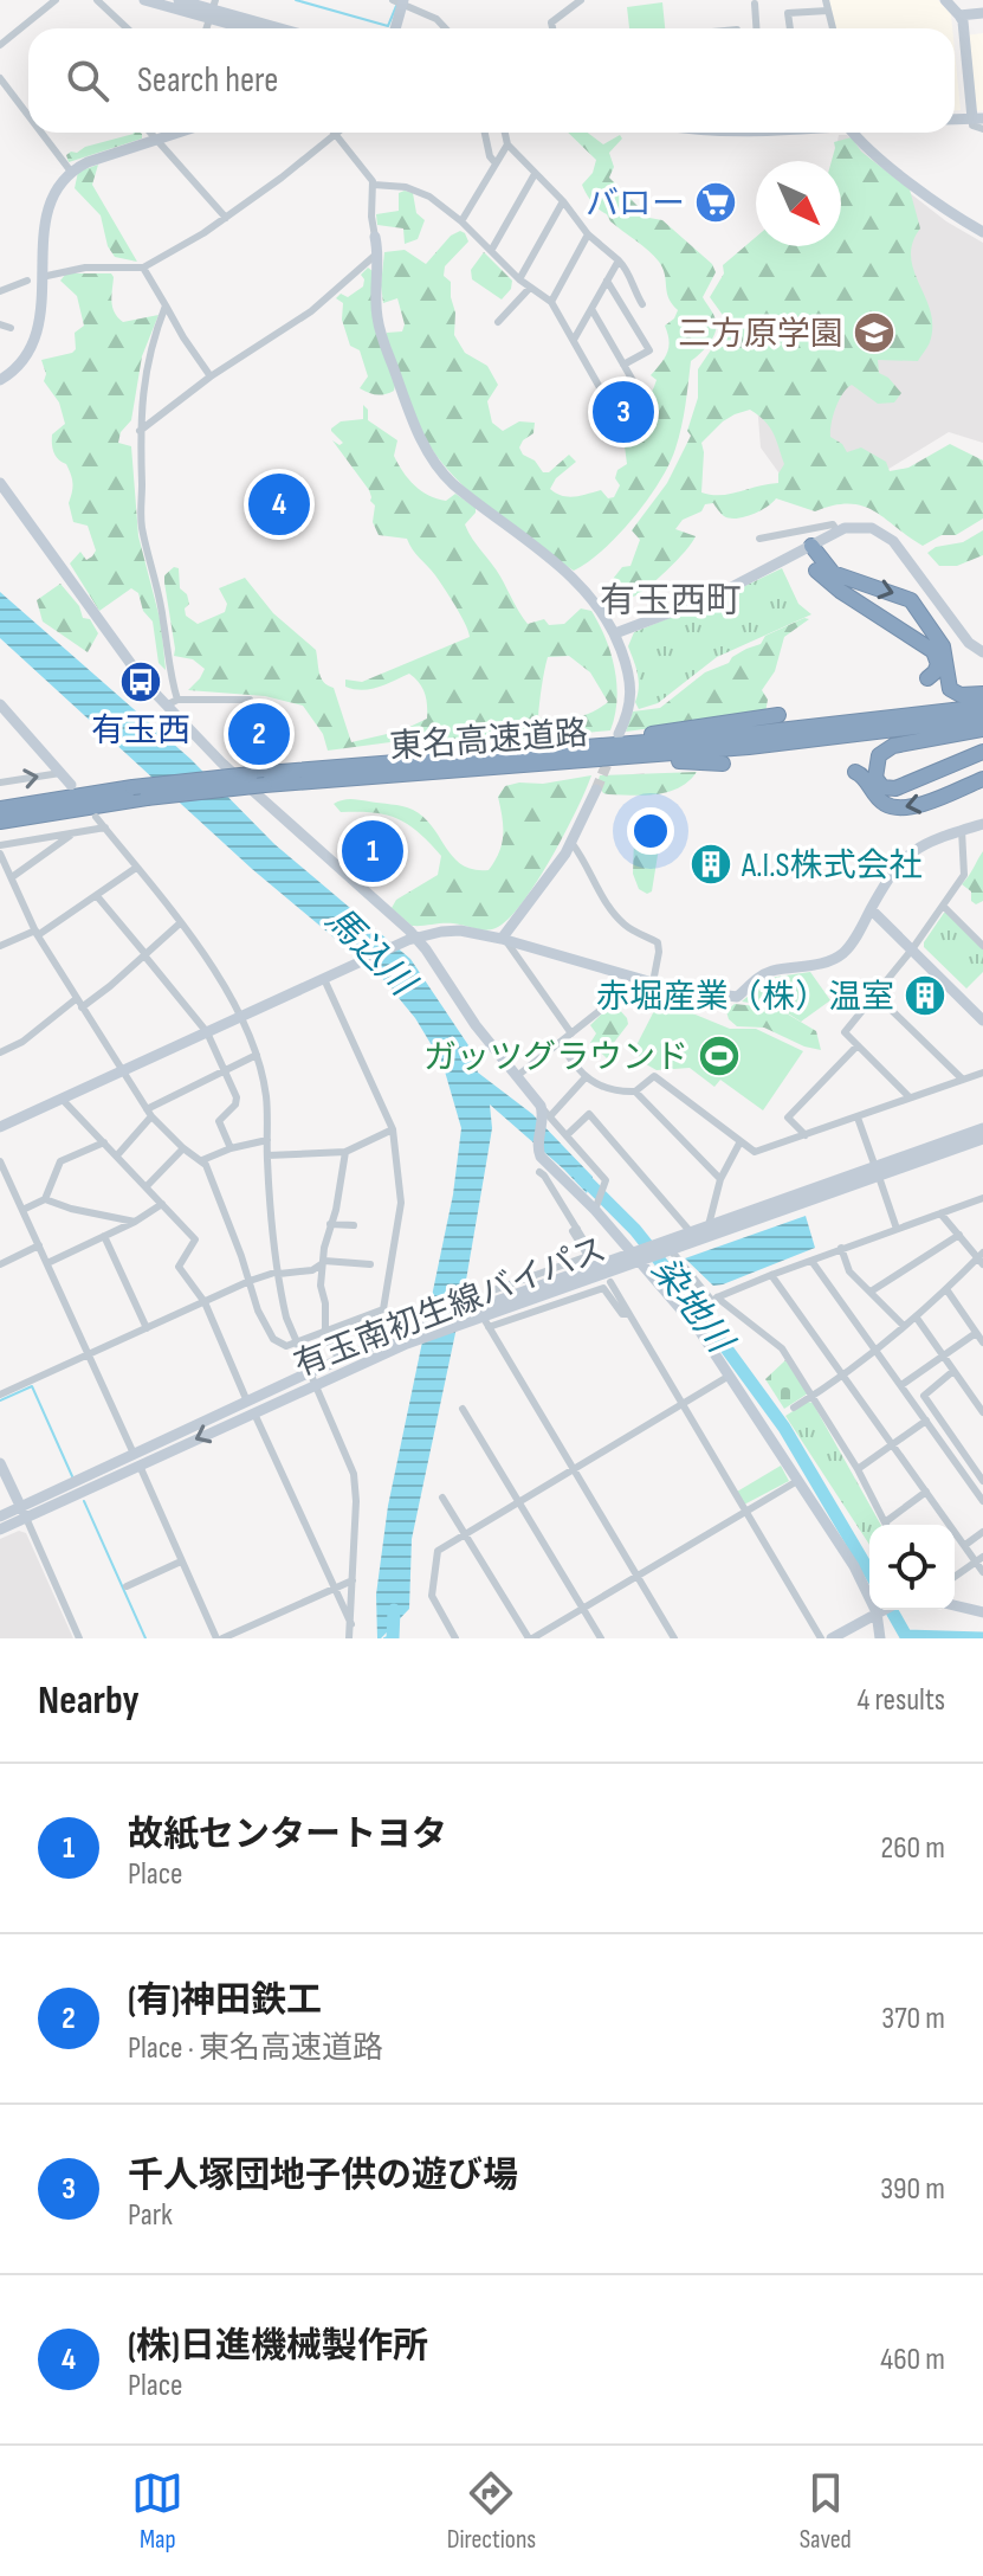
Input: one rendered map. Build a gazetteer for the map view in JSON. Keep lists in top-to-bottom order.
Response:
{
  "streets": {
    "highway": ["東名高速道路"],
    "street": ["有玉南初生線バイパス"]
  },
  "districts": ["有玉西町"],
  "water": ["馬込川", "染地川"],
  "places": {
    "supermarket": ["バロー"],
    "school or university": ["三方原学園"],
    "bus stop": ["有玉西"],
    "building": ["A.I.S株式会社", "赤堀産業（株）温室"],
    "sports": ["ガッツグラウンド"]
  },
  "north": "bottom right",
  "page": {
    "search": "Search here",
    "pins": [
      "3",
      "4",
      "2",
      "1"
    ],
    "heading": ["Nearby", "4 results"],
    "list": [
      {
        "mark": "1",
        "name": "故紙センタートヨタ",
        "note": "Place",
        "value": "260 m"
      },
      {
        "mark": "2",
        "name": "(有)神田鉄工",
        "note": "Place · 東名高速道路",
        "value": "370 m"
      },
      {
        "mark": "3",
        "name": "千人塚団地子供の遊び場",
        "note": "Park",
        "value": "390 m"
      },
      {
        "mark": "4",
        "name": "(株)日進機械製作所",
        "note": "Place",
        "value": "460 m"
      }
    ],
    "nav": ["Map", "Directions", "Saved"]
  }
}
